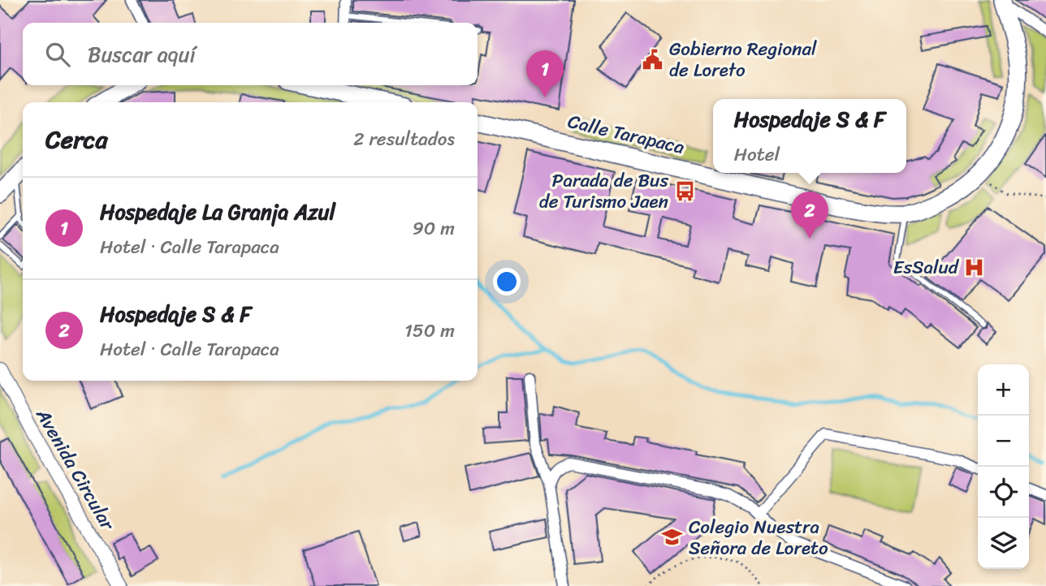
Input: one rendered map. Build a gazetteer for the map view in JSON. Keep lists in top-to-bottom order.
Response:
{
  "streets": {
    "main road": ["Calle Tarapaca"],
    "street": ["Avenida Circular"]
  },
  "places": {
    "public building": ["Gobierno Regional de Loreto"],
    "bus stop": ["Parada de Bus de Turismo Jaen"],
    "hospital": ["EsSalud"],
    "school or university": ["Colegio Nuestra Señora de Loreto"]
  },
  "page": {
    "search": "Buscar aquí",
    "pins": ["1", "2"],
    "popup": ["Hospedaje S & F", "Hotel"],
    "heading": ["Cerca", "2 resultados"],
    "list": [
      {
        "mark": "1",
        "name": "Hospedaje La Granja Azul",
        "note": "Hotel · Calle Tarapaca",
        "value": "90 m"
      },
      {
        "mark": "2",
        "name": "Hospedaje S & F",
        "note": "Hotel · Calle Tarapaca",
        "value": "150 m"
      }
    ],
    "map_buttons": ["+", "−"]
  }
}
